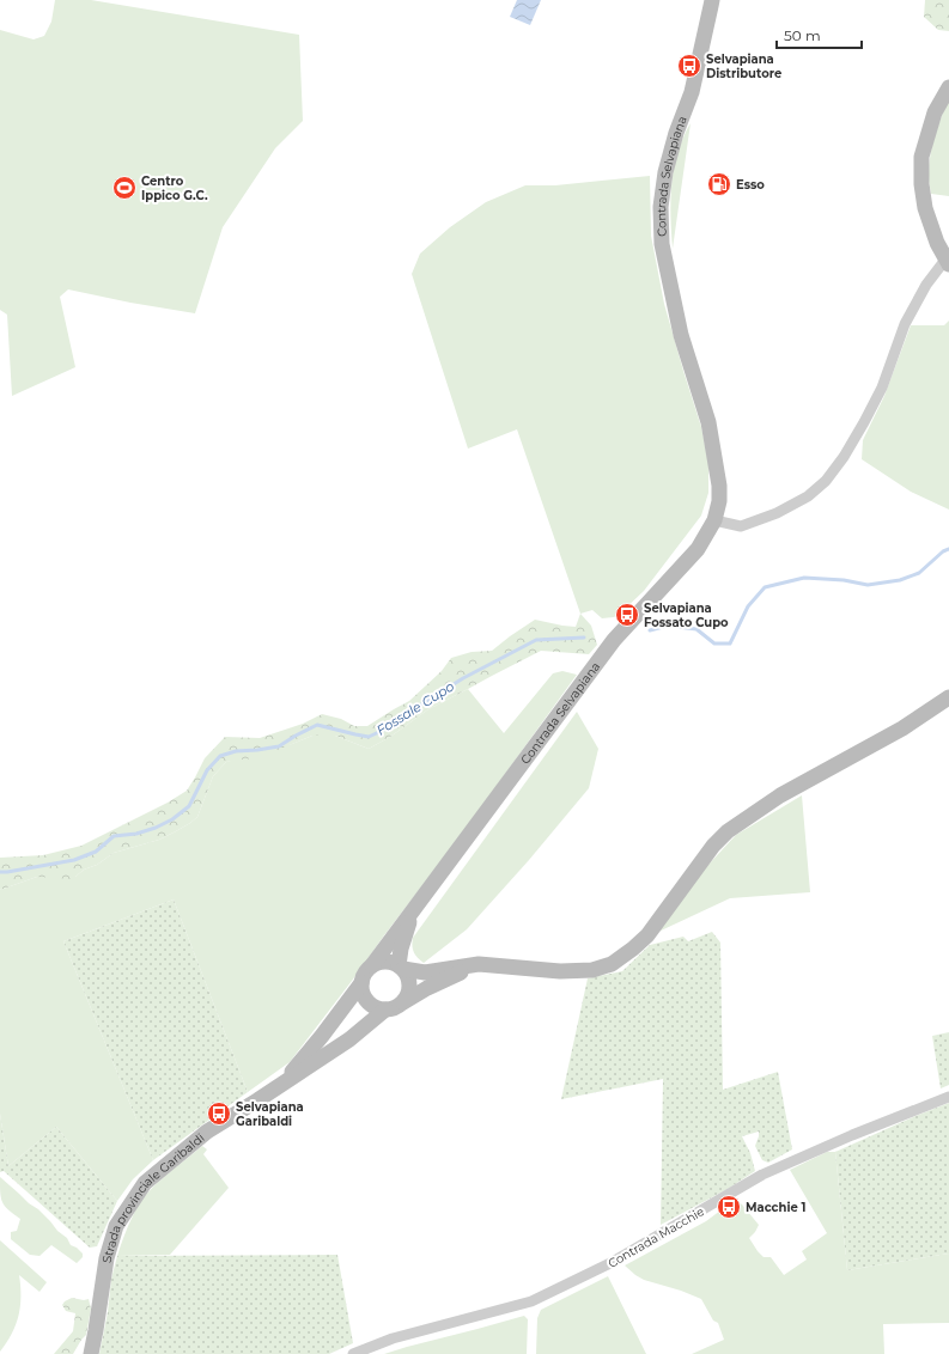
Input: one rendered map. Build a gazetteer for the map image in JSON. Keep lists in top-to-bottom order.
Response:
{
  "streets": {
    "main road": ["Contrada Selvapiana", "Strada provinciale Garibaldi"],
    "street": ["Contrada Macchie"]
  },
  "crossings": [
    ["Contrada Selvapiana", "Strada provinciale Garibaldi"]
  ],
  "water": ["Fossale Cupo"],
  "places": {
    "bus stop": [
      "Selvapiana Distributore",
      "Selvapiana Fossato Cupo",
      "Selvapiana Garibaldi",
      "Macchie 1"
    ],
    "fuel station": ["Esso"],
    "sports": ["Centro Ippico G.C."]
  },
  "scale_bar": "50 m"
}
